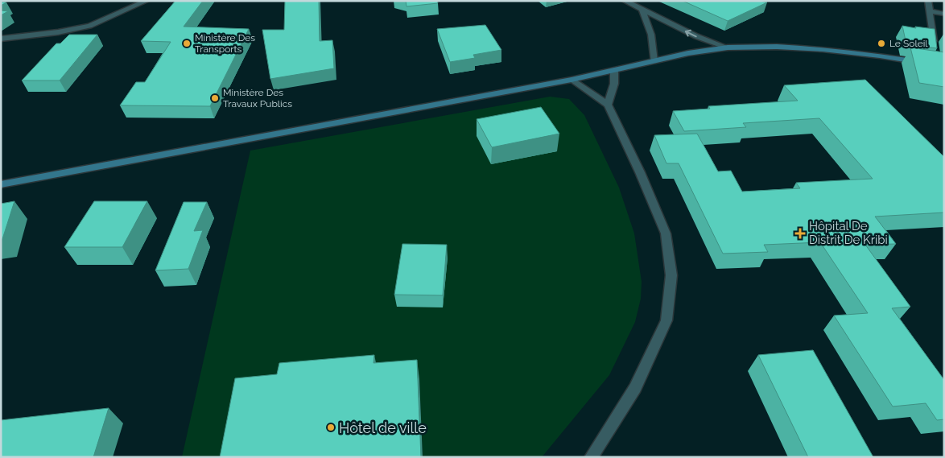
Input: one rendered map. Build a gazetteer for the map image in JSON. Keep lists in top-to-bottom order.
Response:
{
  "places": {
    "other": [
      "Ministère Des Transports",
      "Le Soleil",
      "Ministère Des Travaux Publics",
      "Hôtel de ville"
    ],
    "health": ["Hôpital De Distrit De Kribi"]
  }
}
